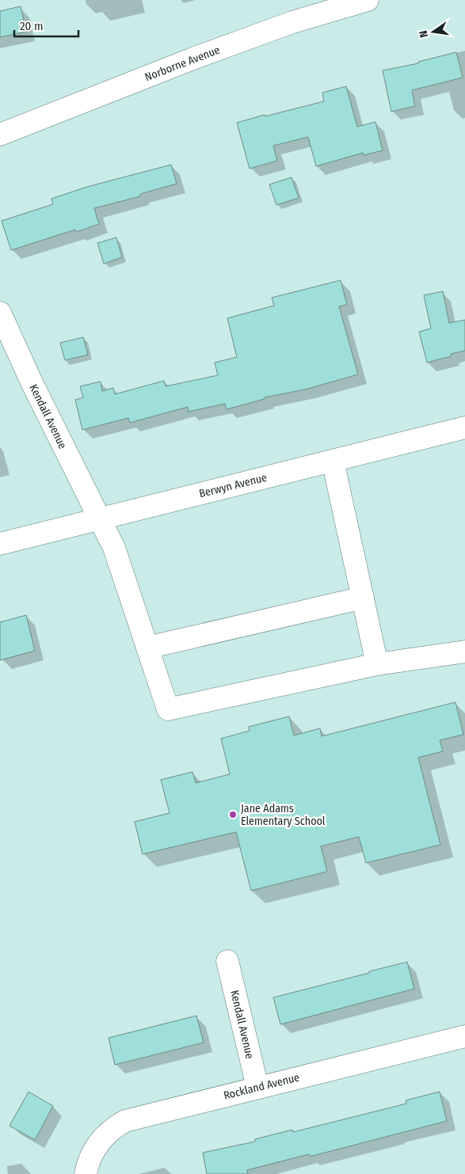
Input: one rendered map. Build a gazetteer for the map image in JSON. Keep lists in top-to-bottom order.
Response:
{
  "streets": {
    "street": [
      "Norborne Avenue",
      "Kendall Avenue",
      "Berwyn Avenue",
      "Rockland Avenue"
    ]
  },
  "crossings": [
    ["Kendall Avenue", "Berwyn Avenue"],
    ["Kendall Avenue", "Rockland Avenue"]
  ],
  "places": ["Jane Adams Elementary School"],
  "scale_bar": "20 m",
  "north": "left"
}
